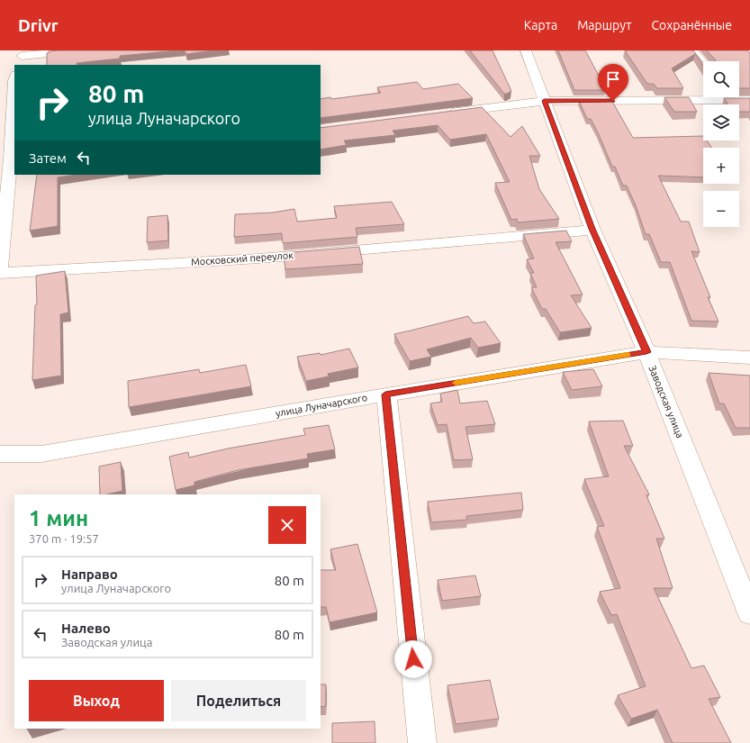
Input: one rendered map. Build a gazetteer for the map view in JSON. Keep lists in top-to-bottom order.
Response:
{
  "streets": {
    "street": ["Московский переулок", "Заводская улица", "улица Луначарского"]
  },
  "crossings": [
    ["Московский переулок", "Заводская улица"],
    ["Заводская улица", "улица Луначарского"]
  ],
  "page": {
    "header": "Drivr",
    "nav": ["Карта", "Маршрут", "Сохранённые"],
    "map_buttons": ["+", "−"],
    "turn": ["80 m", "улица Луначарского"],
    "then": "Затем",
    "heading": ["1 мин", "370 m · 19:57"],
    "list": [
      {
        "name": "Направо",
        "note": "улица Луначарского",
        "value": "80 m"
      },
      {
        "name": "Налево",
        "note": "Заводская улица",
        "value": "80 m"
      }
    ],
    "buttons": ["Выход", "Поделиться"]
  }
}
